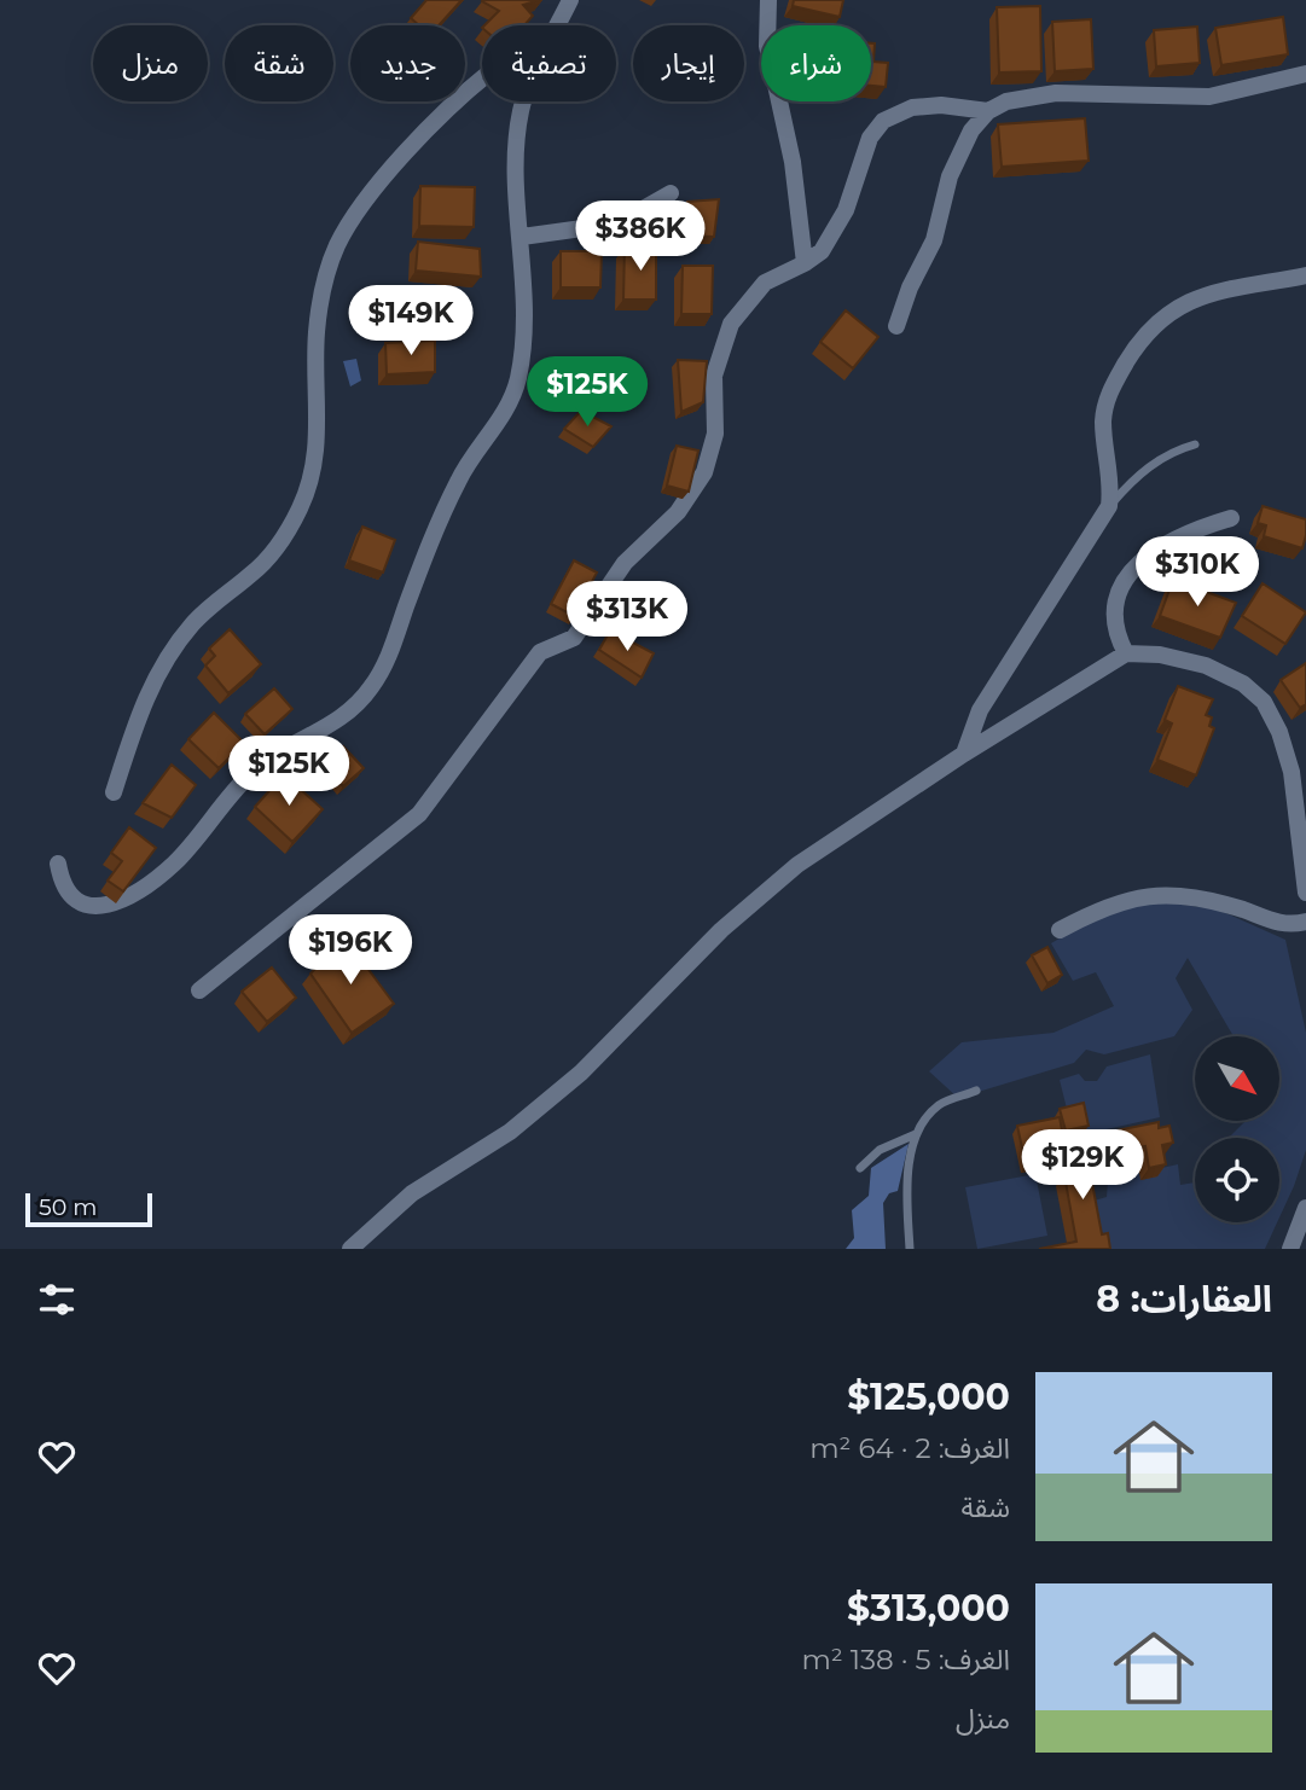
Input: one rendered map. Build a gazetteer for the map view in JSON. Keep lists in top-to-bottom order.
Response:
{
  "scale_bar": "50 m",
  "north": "bottom right",
  "page": {
    "chip": [
      "شراء",
      "إيجار",
      "تصفية",
      "جديد",
      "شقة",
      "منزل"
    ],
    "price": [
      "$386K",
      "$149K",
      "$125K",
      "$310K",
      "$313K",
      "$125K",
      "$196K",
      "$129K"
    ],
    "scale": "50 m",
    "heading": "العقارات: 8",
    "list": [
      {
        "name": "$125,000",
        "note": "الغرف: 2 · 64 m² · شقة"
      },
      {
        "name": "$313,000",
        "note": "الغرف: 5 · 138 m² · منزل"
      }
    ]
  }
}
